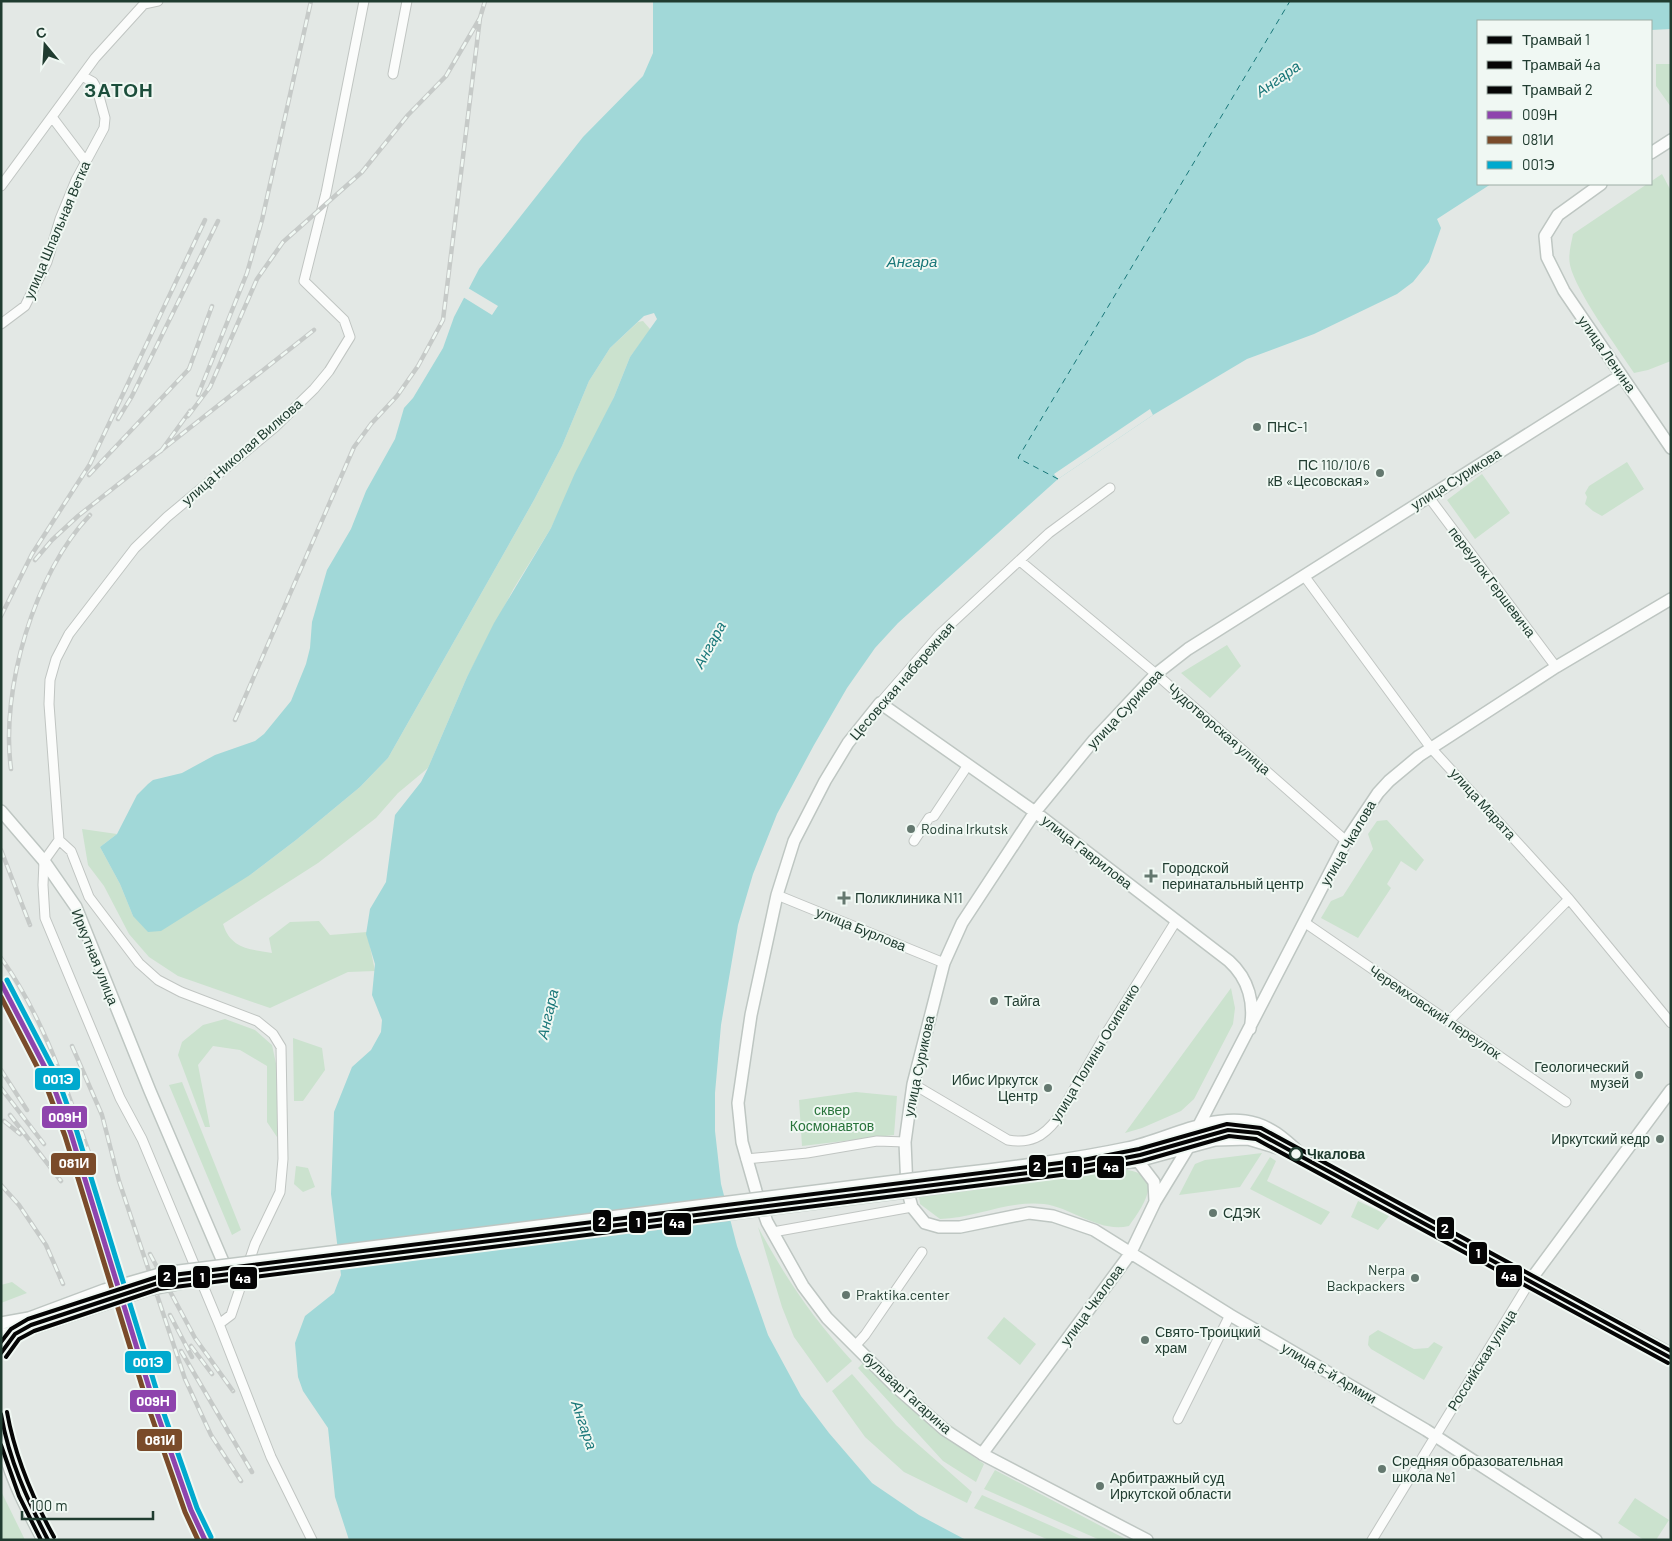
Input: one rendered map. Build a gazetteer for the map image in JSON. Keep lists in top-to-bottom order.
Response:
{
  "streets": {
    "main road": [
      "улица Ленина",
      "улица Сурикова",
      "Цесовская набережная",
      "улица Чкалова",
      "улица Гаврилова",
      "Иркутная улица",
      "Российская улица",
      "улица 5-й Армии",
      "бульвар Гагарина"
    ],
    "street": [
      "улица Шпальная Ветка",
      "улица Николая Вилкова",
      "переулок Гершевича",
      "Чудотворская улица",
      "улица Марата",
      "улица Бурлова",
      "Черемховский переулок",
      "улица Полины Осипенко"
    ]
  },
  "crossings": [
    ["улица Ленина", "улица Сурикова"],
    ["улица Сурикова", "переулок Гершевича"],
    ["улица Сурикова", "Чудотворская улица"],
    ["улица Сурикова", "улица Марата"],
    ["улица Сурикова", "улица Гаврилова"],
    ["улица Сурикова", "улица Бурлова"],
    ["улица Сурикова", "улица Полины Осипенко"],
    ["улица Сурикова", "улица 5-й Армии"],
    ["переулок Гершевича", "улица Чкалова"],
    ["Цесовская набережная", "Чудотворская улица"],
    ["Цесовская набережная", "улица Гаврилова"],
    ["Цесовская набережная", "улица Бурлова"],
    ["Цесовская набережная", "бульвар Гагарина"],
    ["Чудотворская улица", "улица Чкалова"],
    ["улица Марата", "улица Чкалова"],
    ["улица Чкалова", "улица Гаврилова"],
    ["улица Чкалова", "Черемховский переулок"],
    ["улица Чкалова", "улица 5-й Армии"],
    ["улица Чкалова", "бульвар Гагарина"],
    ["улица Гаврилова", "улица Полины Осипенко"],
    ["Российская улица", "улица 5-й Армии"]
  ],
  "districts": ["ЗАТОН"],
  "water": ["Ангара"],
  "parks": ["сквер Космонавтов"],
  "places": {
    "other": [
      "ПНС-1",
      "ПС 110/10/6 кВ «Цесовская»",
      "Rodina Irkutsk",
      "Тайга",
      "Геологический музей",
      "Ибис Иркутск Центр",
      "Иркутский кедр",
      "Чкалова",
      "СДЭК",
      "Nerpa Backpackers",
      "Praktika.center",
      "Свято-Троицкий храм",
      "Средняя образовательная школа №1",
      "Арбитражный суд Иркутской области"
    ],
    "health": ["Городской перинатальный центр", "Поликлиника N11"]
  },
  "lines": [
    "transit line 001Э",
    "transit line 009Н",
    "transit line 081И",
    "tram line 2",
    "tram line 1",
    "tram line 4a"
  ],
  "legend": [
    "Трамвай 1",
    "Трамвай 4a",
    "Трамвай 2",
    "009Н",
    "081И",
    "001Э"
  ],
  "scale_bar": "100 m",
  "north": "top"
}
